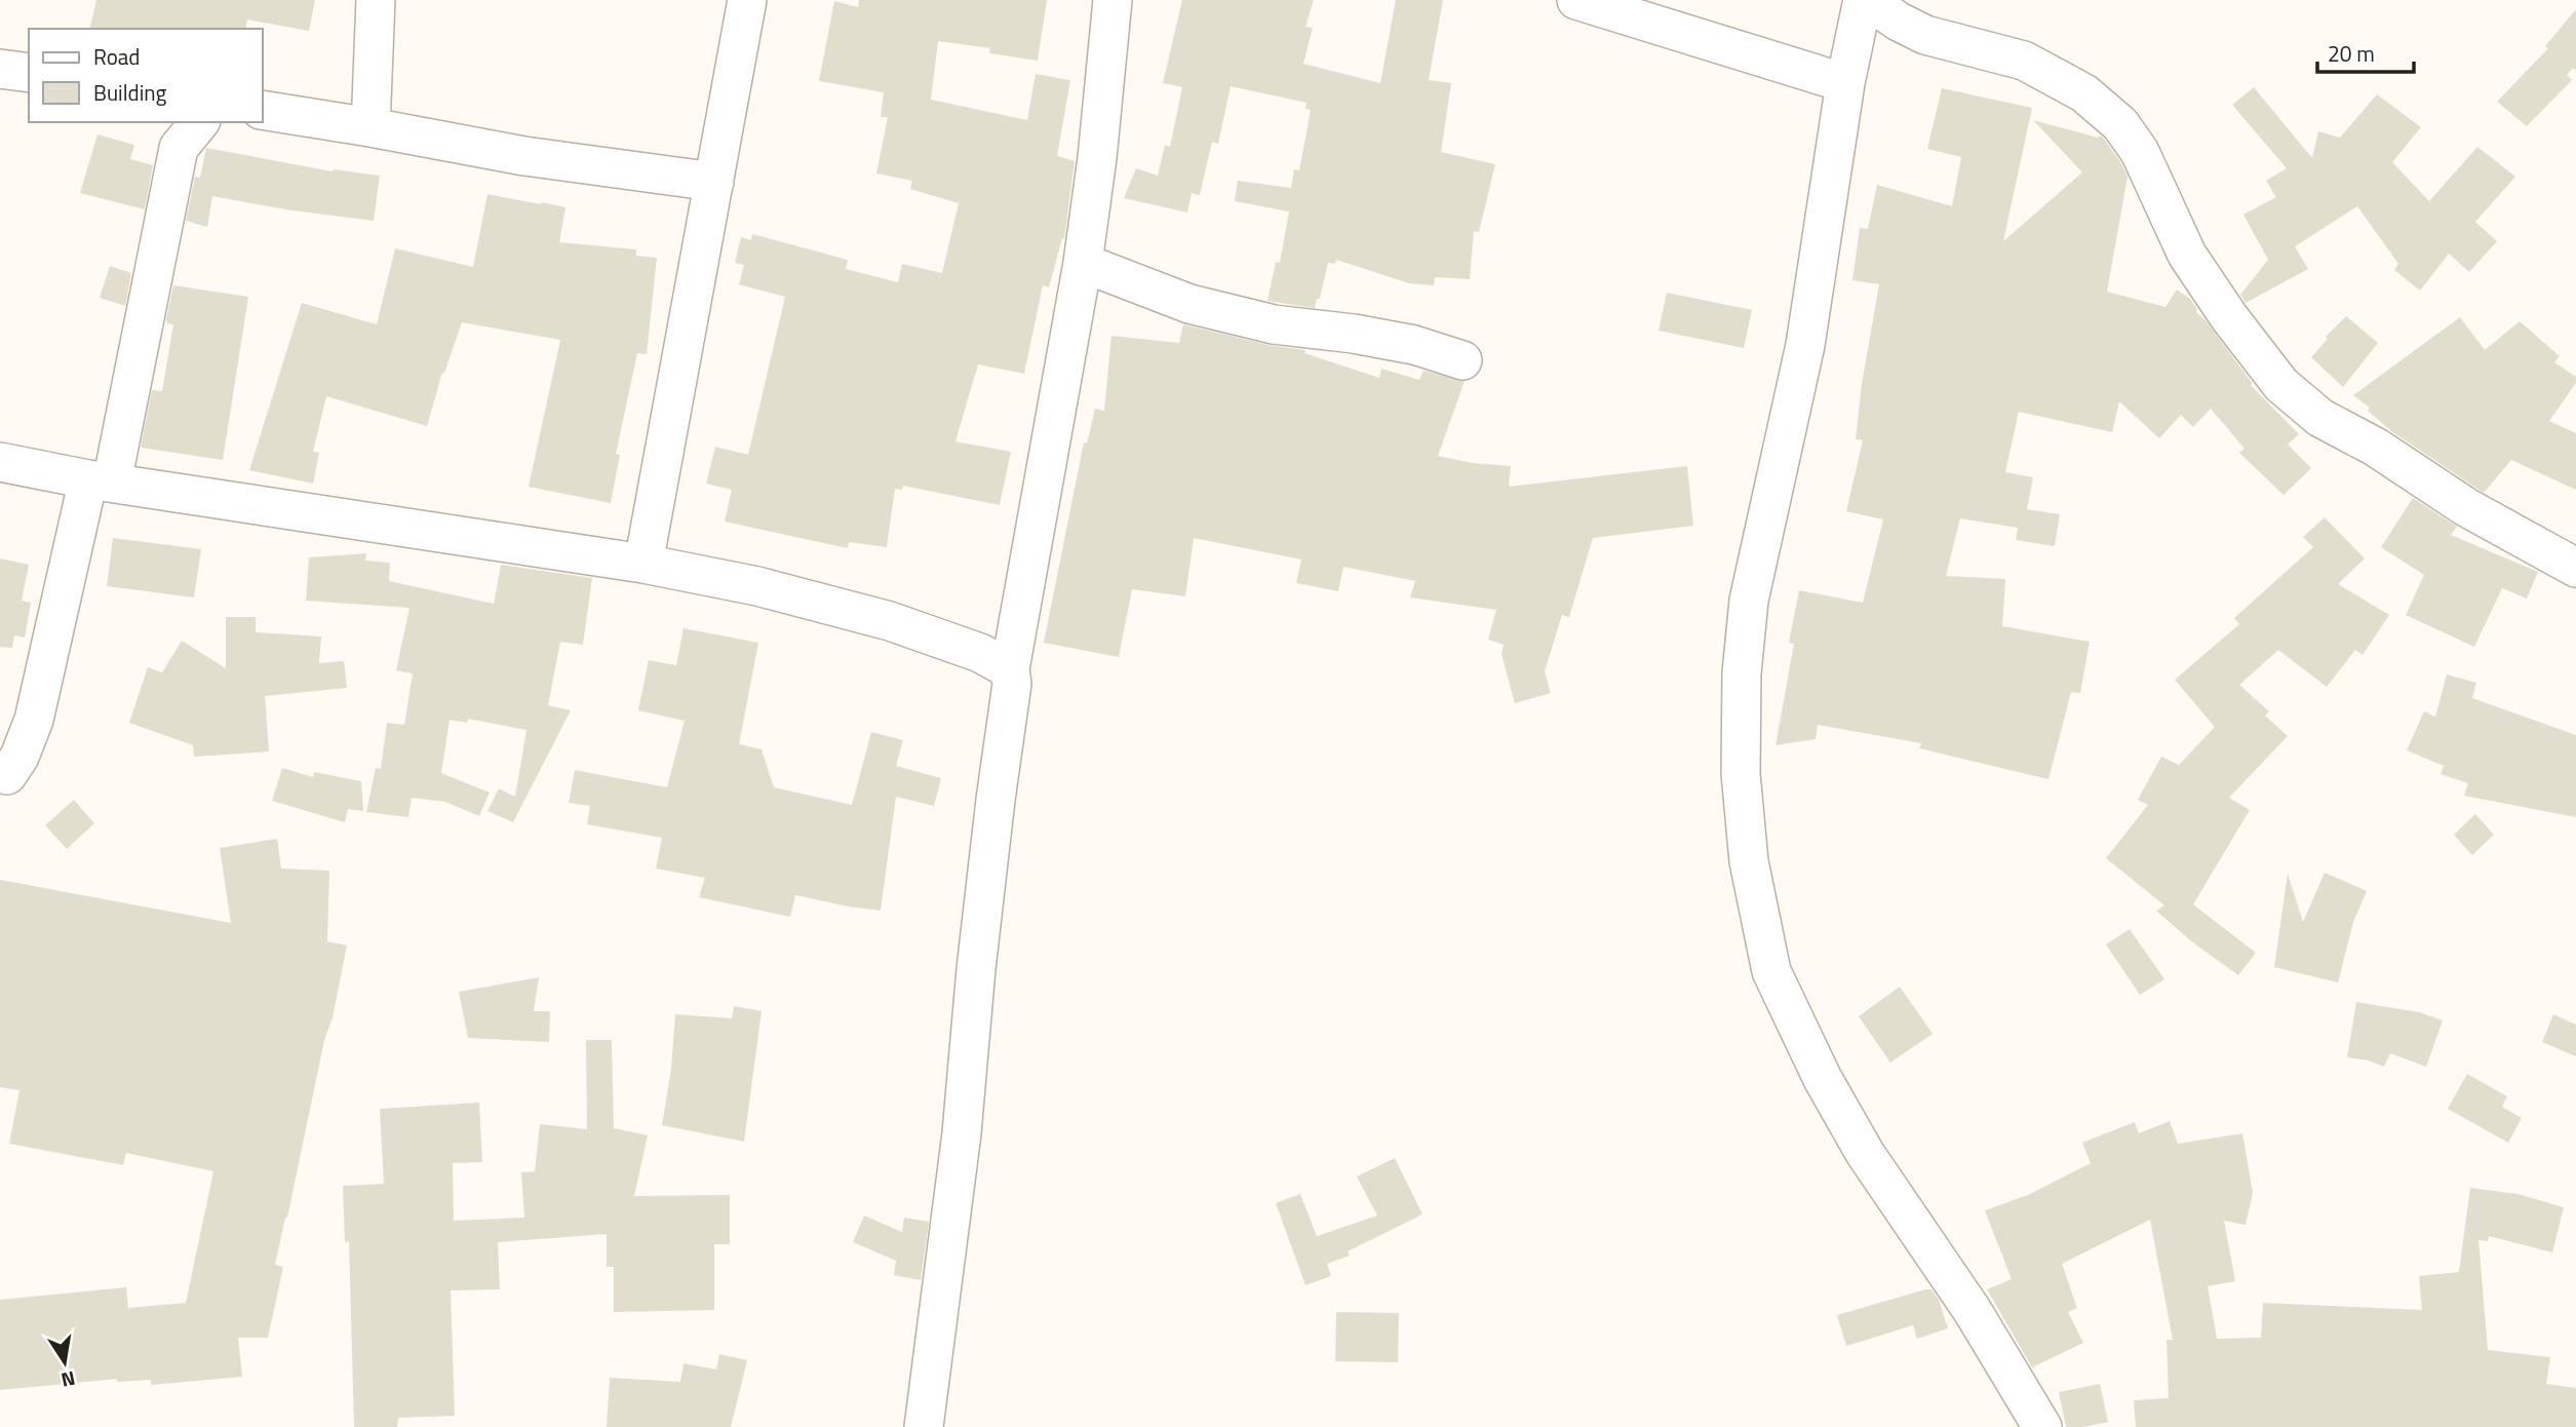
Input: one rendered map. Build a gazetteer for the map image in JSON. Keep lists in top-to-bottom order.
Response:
{
  "legend": ["Road", "Building"],
  "scale_bar": "20 m",
  "north": "bottom"
}
